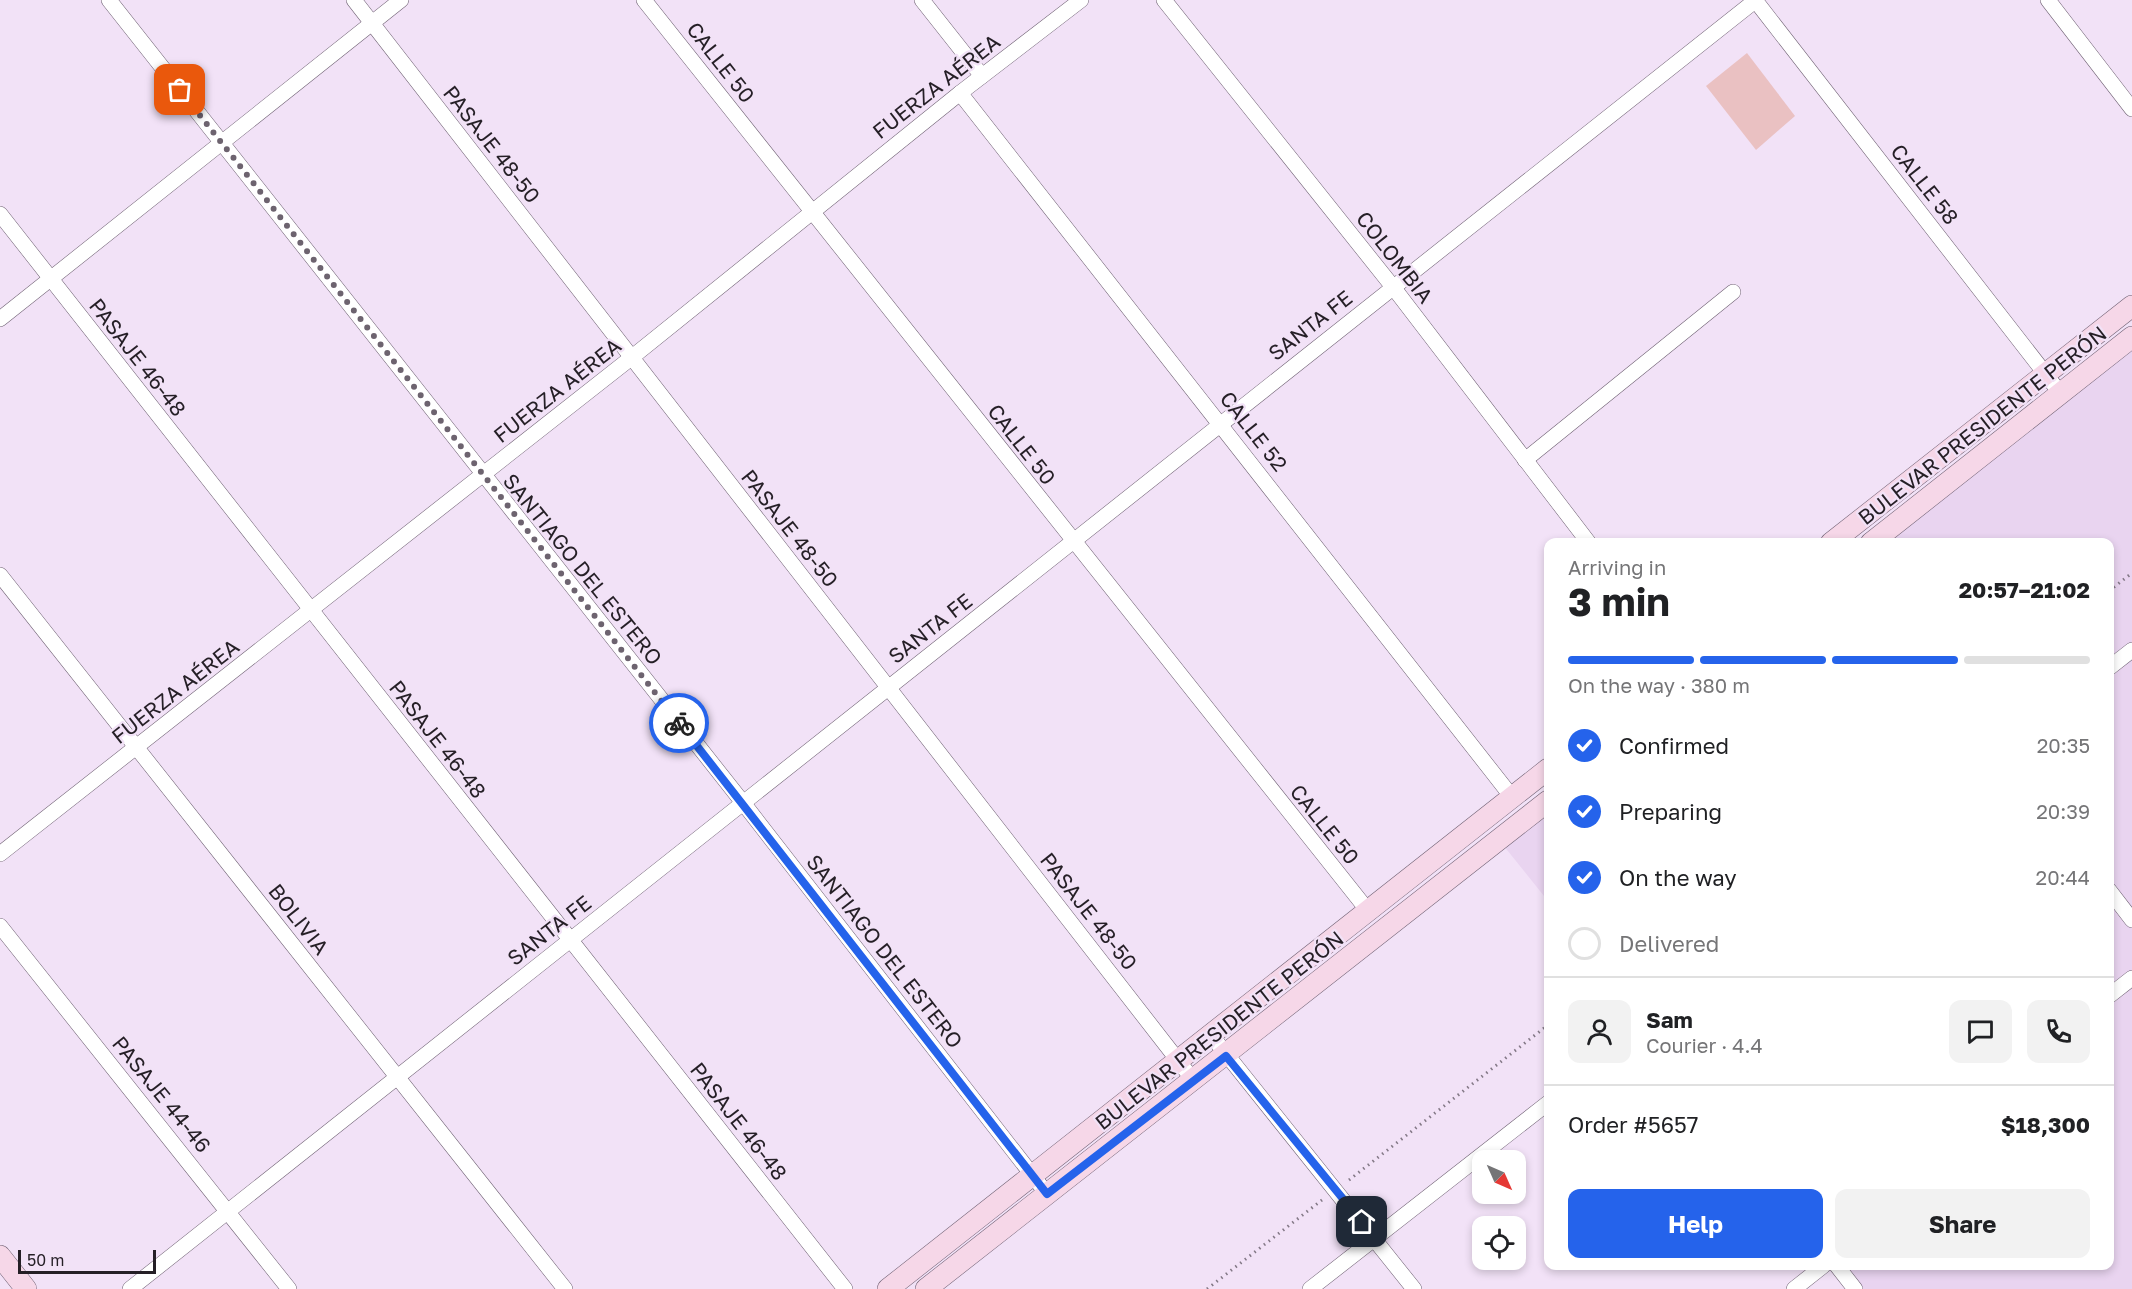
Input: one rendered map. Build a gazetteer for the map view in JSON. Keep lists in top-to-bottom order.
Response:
{
  "streets": {
    "main road": ["BULEVAR PRESIDENTE PERÓN"],
    "street": [
      "CALLE 50",
      "FUERZA AÉREA",
      "PASAJE 48-50",
      "CALLE 58",
      "COLOMBIA",
      "SANTA FE",
      "PASAJE 46-48",
      "CALLE 52",
      "SANTIAGO DEL ESTERO",
      "BOLIVIA",
      "PASAJE 44-46"
    ]
  },
  "crossings": [
    ["CALLE 50", "FUERZA AÉREA"],
    ["CALLE 50", "SANTA FE"],
    ["CALLE 50", "BULEVAR PRESIDENTE PERÓN"],
    ["FUERZA AÉREA", "PASAJE 48-50"],
    ["FUERZA AÉREA", "PASAJE 46-48"],
    ["FUERZA AÉREA", "CALLE 52"],
    ["FUERZA AÉREA", "SANTIAGO DEL ESTERO"],
    ["FUERZA AÉREA", "BOLIVIA"],
    ["PASAJE 48-50", "SANTA FE"],
    ["PASAJE 48-50", "BULEVAR PRESIDENTE PERÓN"],
    ["CALLE 58", "SANTA FE"],
    ["CALLE 58", "BULEVAR PRESIDENTE PERÓN"],
    ["COLOMBIA", "SANTA FE"],
    ["SANTA FE", "PASAJE 46-48"],
    ["SANTA FE", "CALLE 52"],
    ["SANTA FE", "SANTIAGO DEL ESTERO"],
    ["SANTA FE", "BOLIVIA"],
    ["SANTA FE", "PASAJE 44-46"],
    ["BULEVAR PRESIDENTE PERÓN", "CALLE 52"],
    ["BULEVAR PRESIDENTE PERÓN", "SANTIAGO DEL ESTERO"]
  ],
  "scale_bar": "50 m",
  "north": "bottom right",
  "page": {
    "heading": ["3 min", "Arriving in", "20:57–21:02"],
    "panel": [
      "Sam",
      "Courier · 4.4",
      "Order #5657",
      "$18,300"
    ],
    "bar": "On the way · 380 m",
    "list": [
      ["Confirmed", "20:35"],
      ["Preparing", "20:39"],
      ["On the way", "20:44"],
      "Delivered"
    ],
    "buttons": ["Help", "Share"],
    "scale": "50 m"
  }
}
